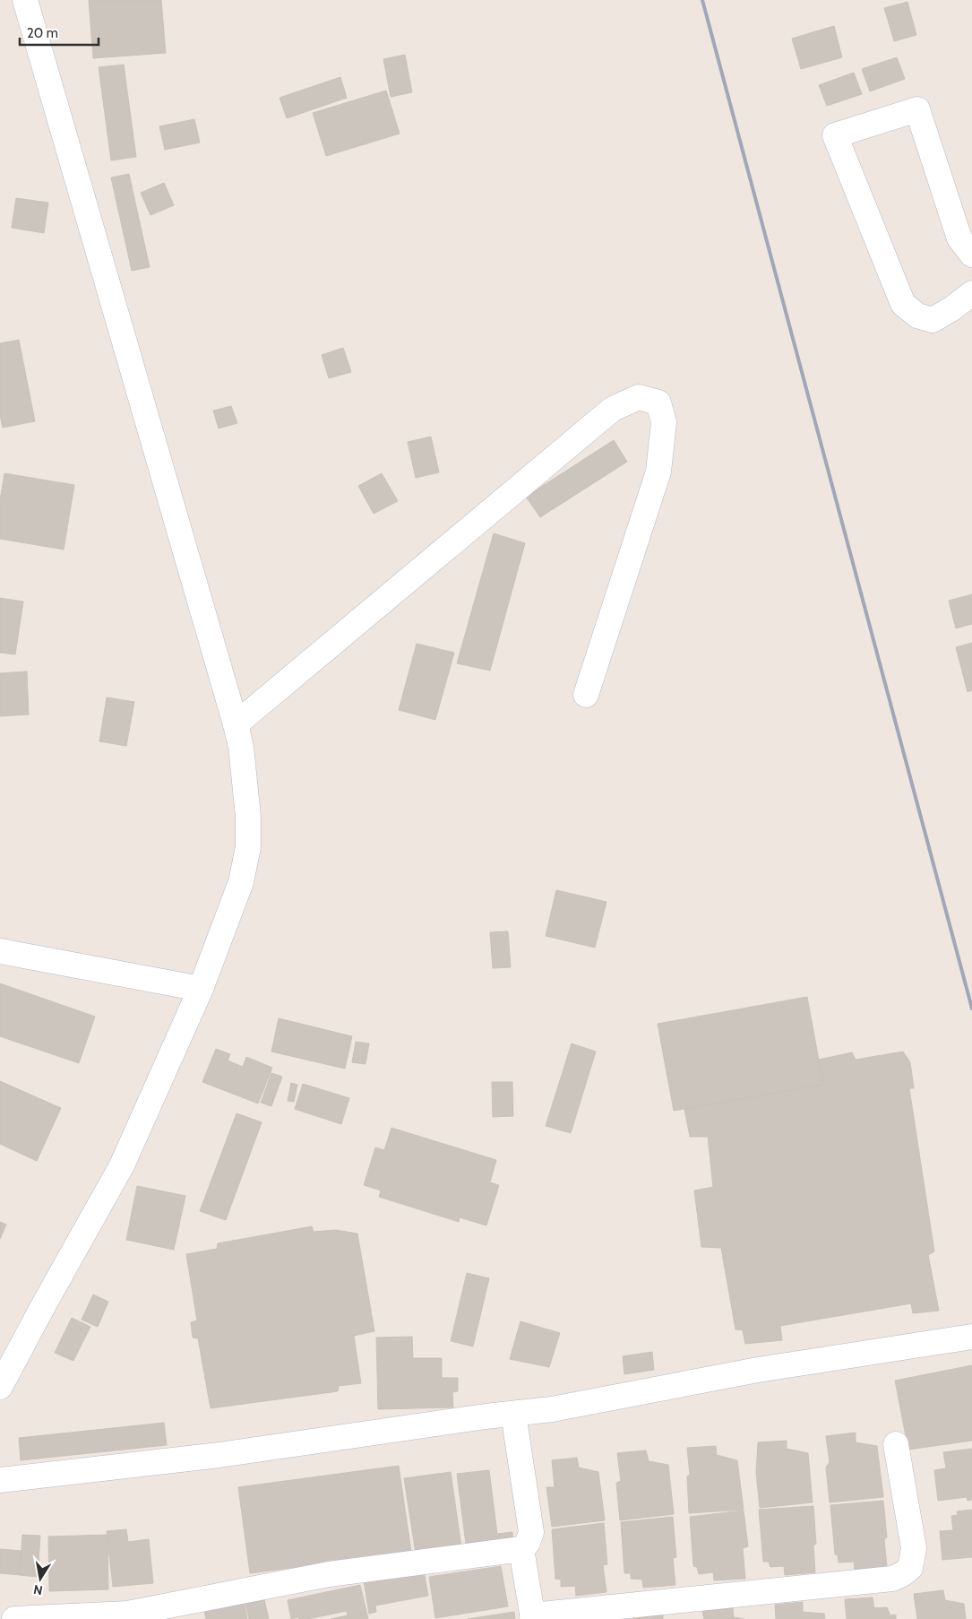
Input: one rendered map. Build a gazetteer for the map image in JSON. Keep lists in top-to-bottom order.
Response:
{
  "scale_bar": "20 m",
  "north": "bottom"
}
